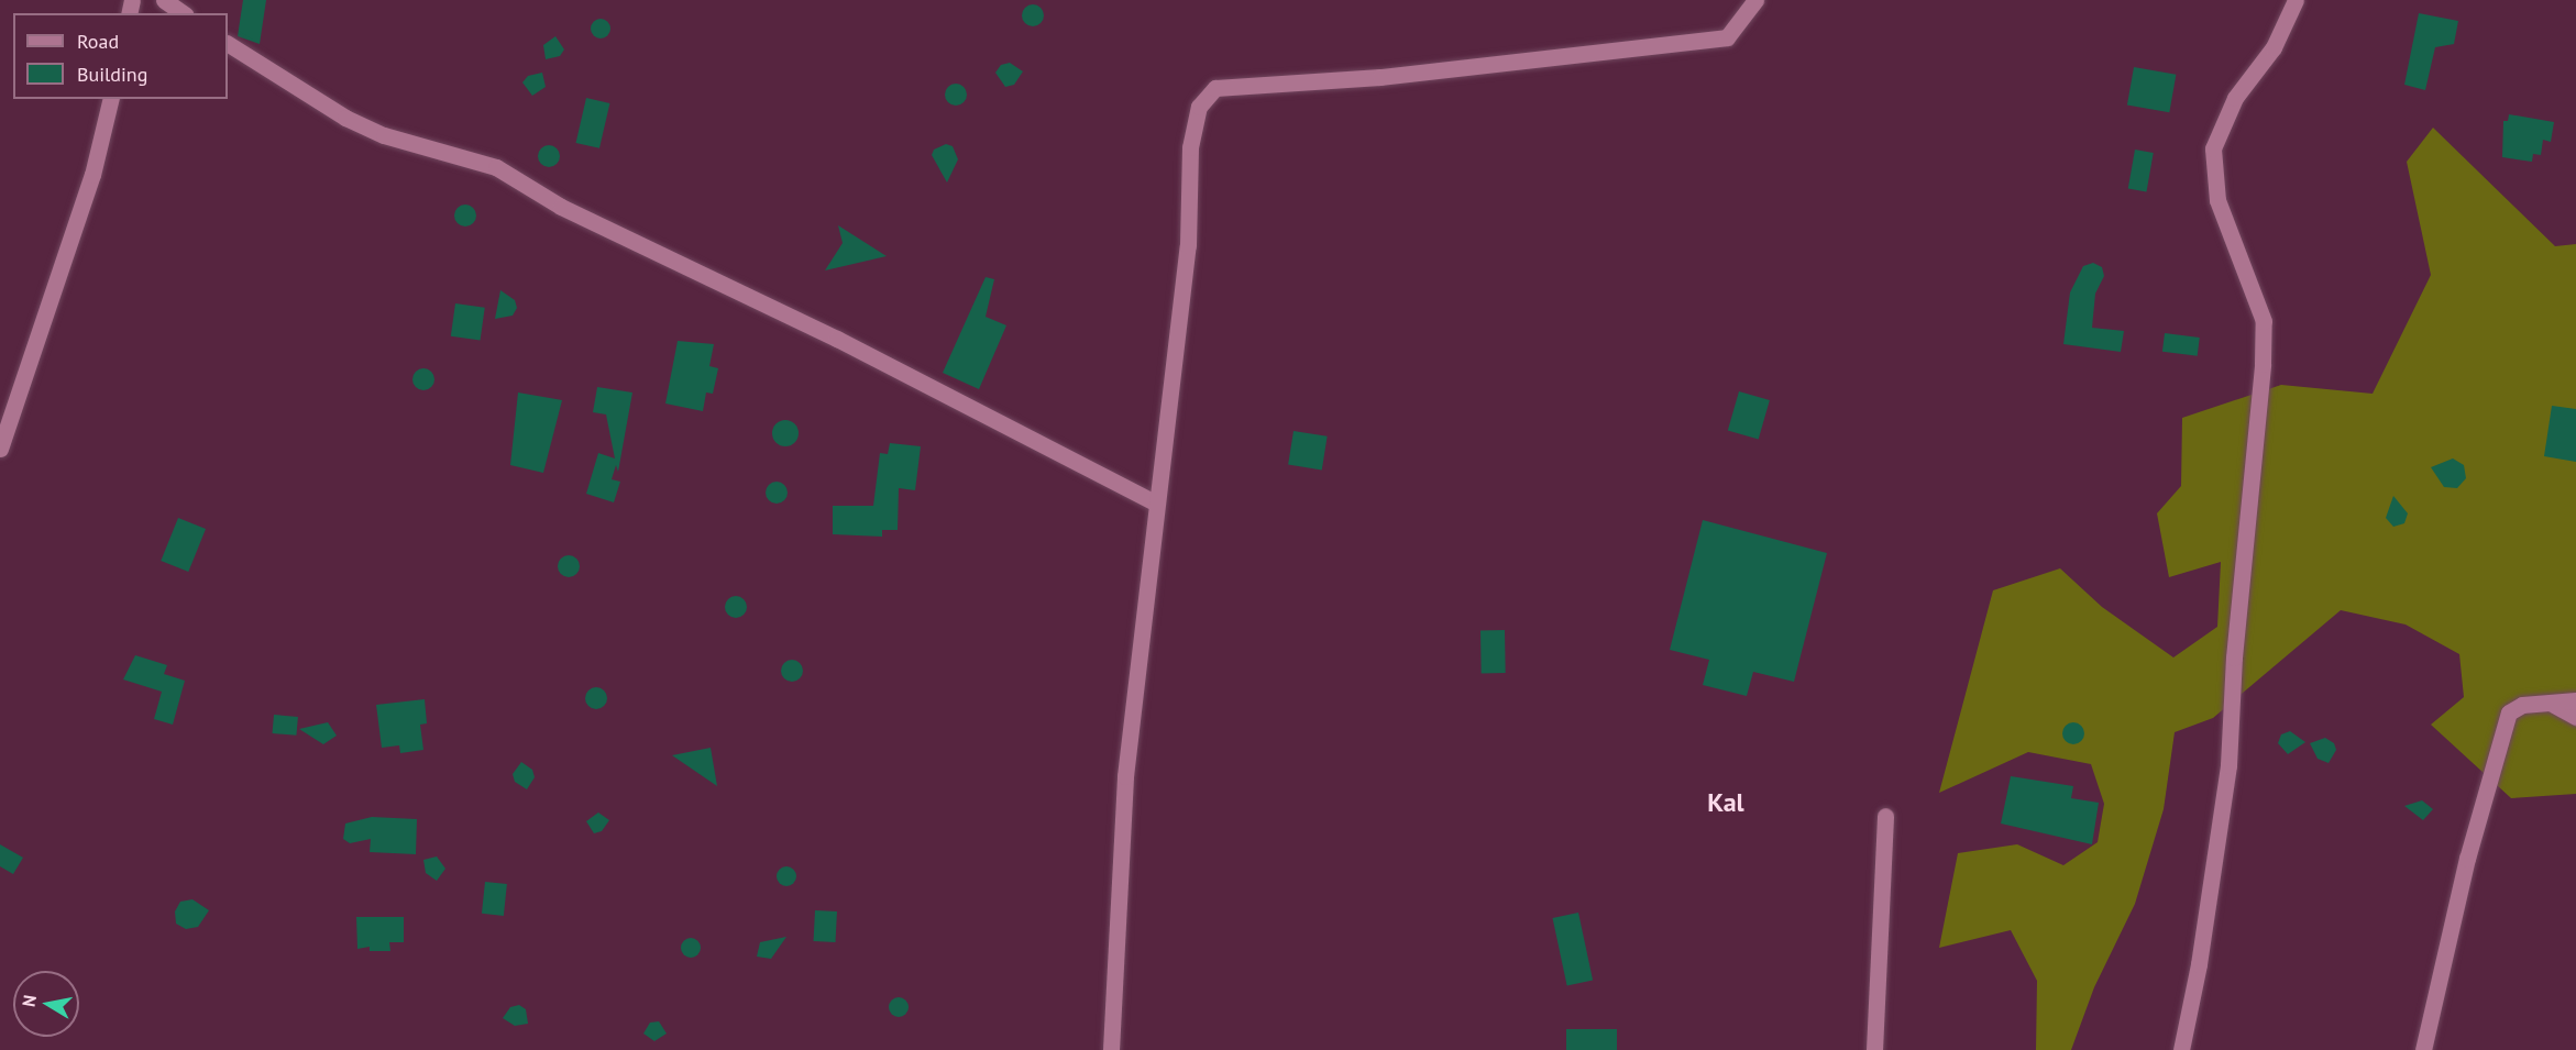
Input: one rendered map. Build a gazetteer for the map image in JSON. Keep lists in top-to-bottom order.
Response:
{
  "districts": ["Kal"],
  "legend": ["Road", "Building"],
  "north": "left"
}
